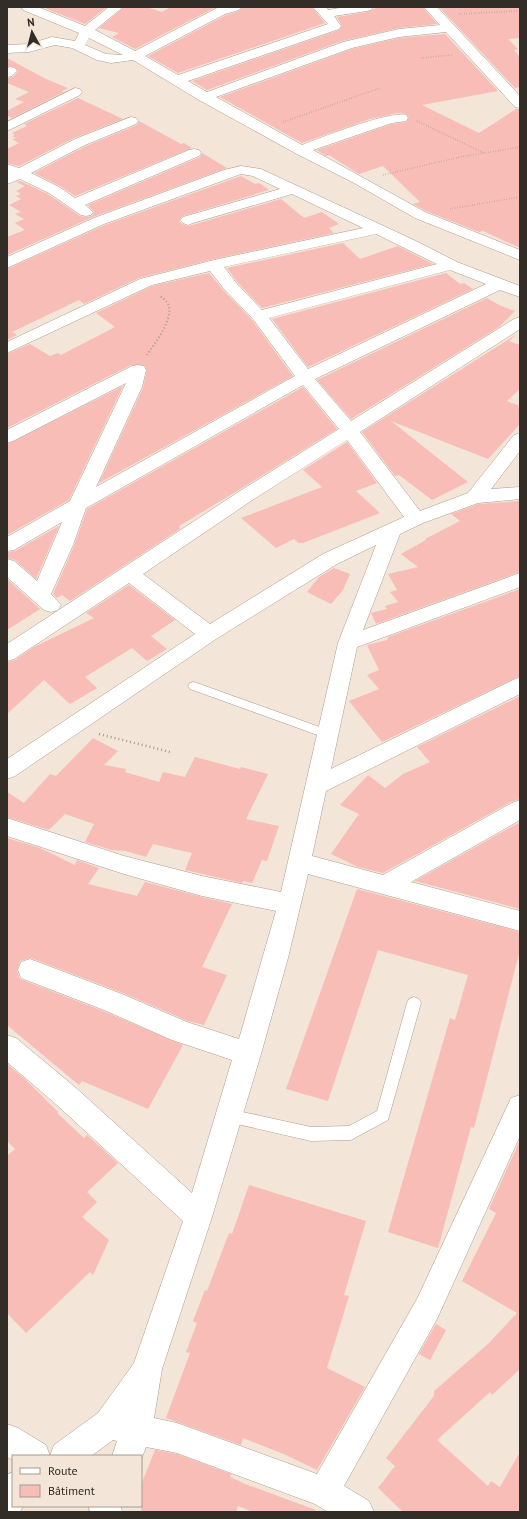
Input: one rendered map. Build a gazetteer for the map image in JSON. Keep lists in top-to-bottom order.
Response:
{
  "legend": ["Route", "Bâtiment"],
  "north": "top"
}
